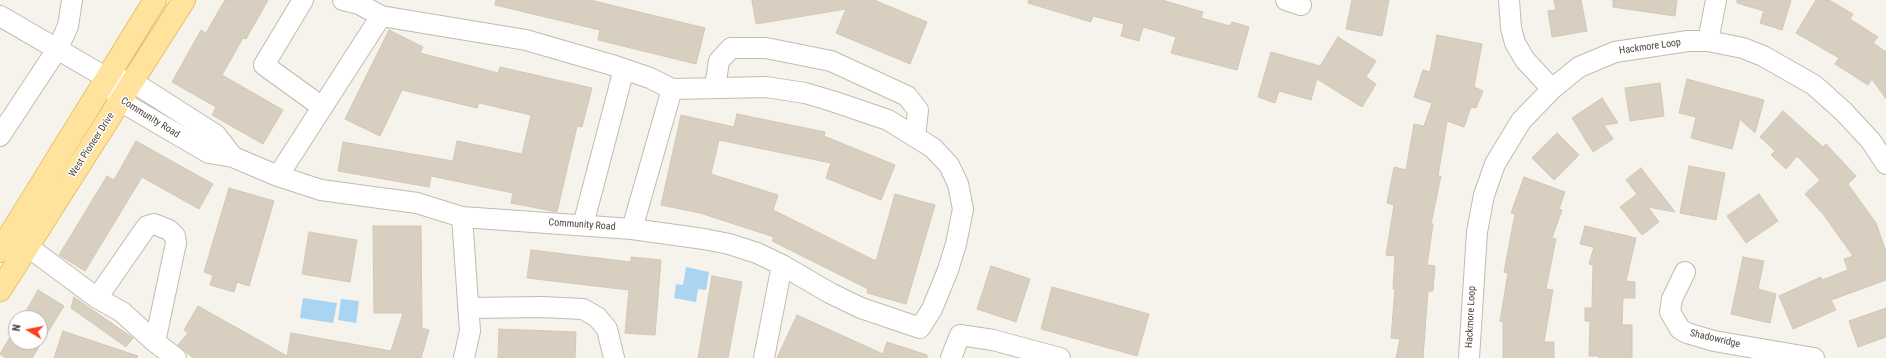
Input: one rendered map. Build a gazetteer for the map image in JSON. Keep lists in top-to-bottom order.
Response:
{
  "streets": {
    "main road": ["West Pioneer Drive"],
    "street": ["Hackmore Loop", "Community Road", "Shadowridge"]
  },
  "crossings": [
    ["Community Road", "West Pioneer Drive"]
  ],
  "north": "left"
}
